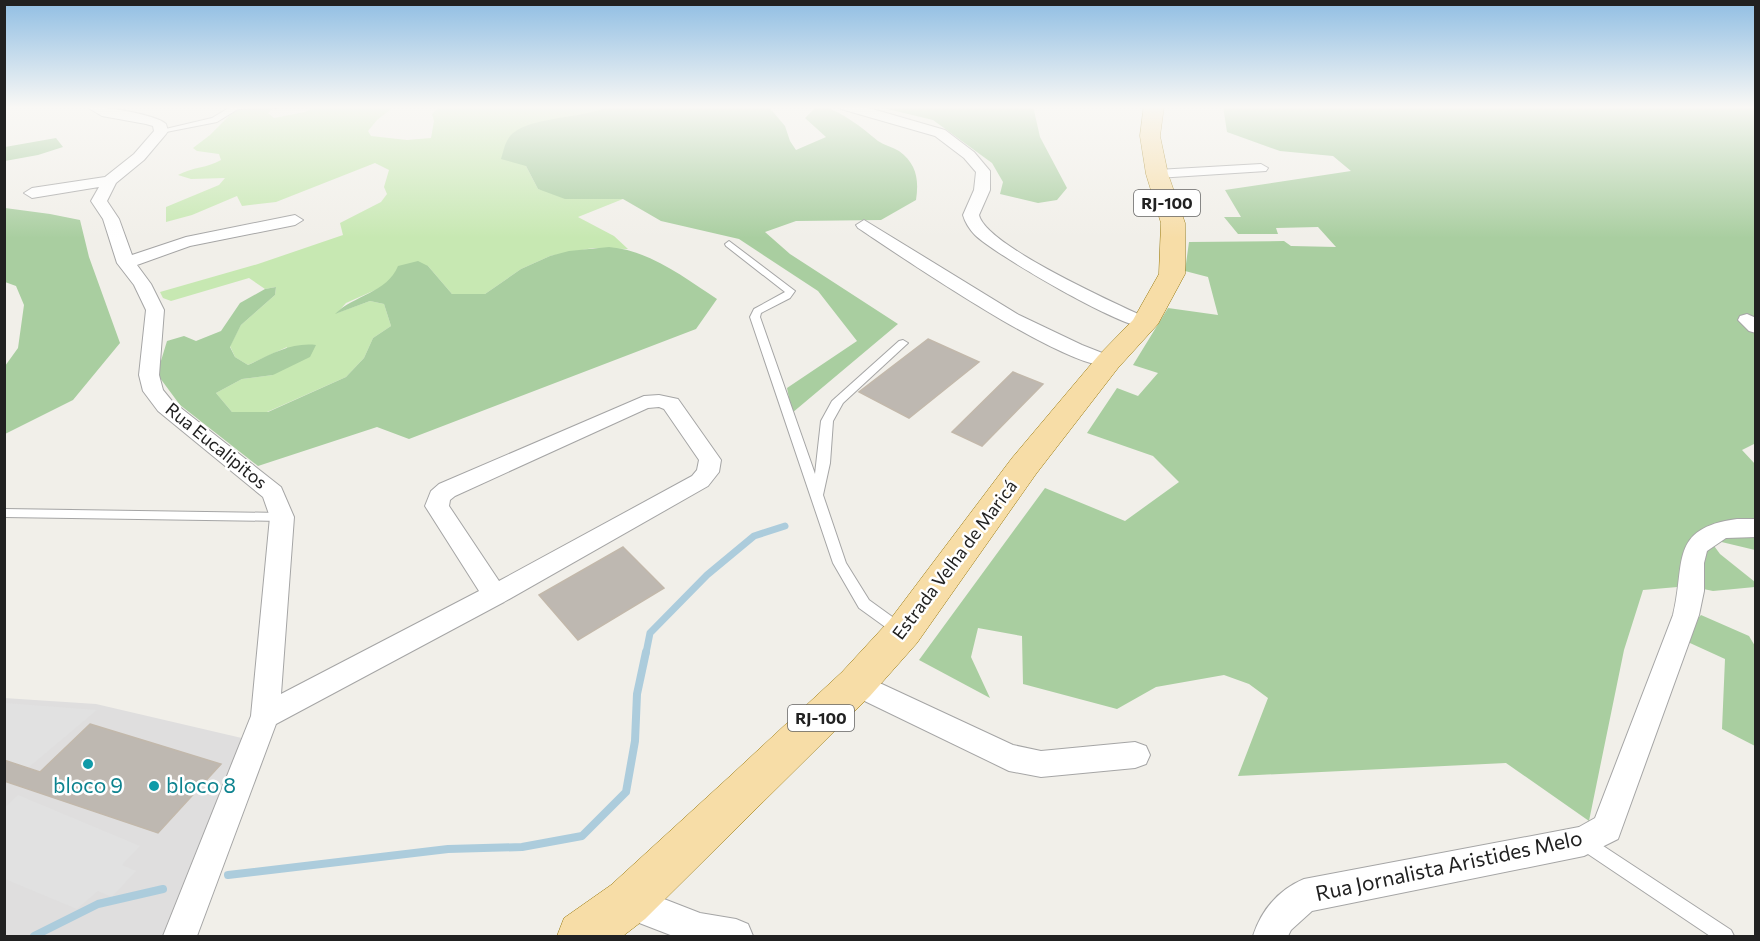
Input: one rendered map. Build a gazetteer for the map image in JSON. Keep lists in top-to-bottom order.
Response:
{
  "streets": {
    "main road": ["RJ-100", "Estrada Velha de Maricá"],
    "street": ["Rua Eucalipitos", "Rua Jornalista Aristides Melo"]
  },
  "places": ["bloco 9", "bloco 8"]
}
